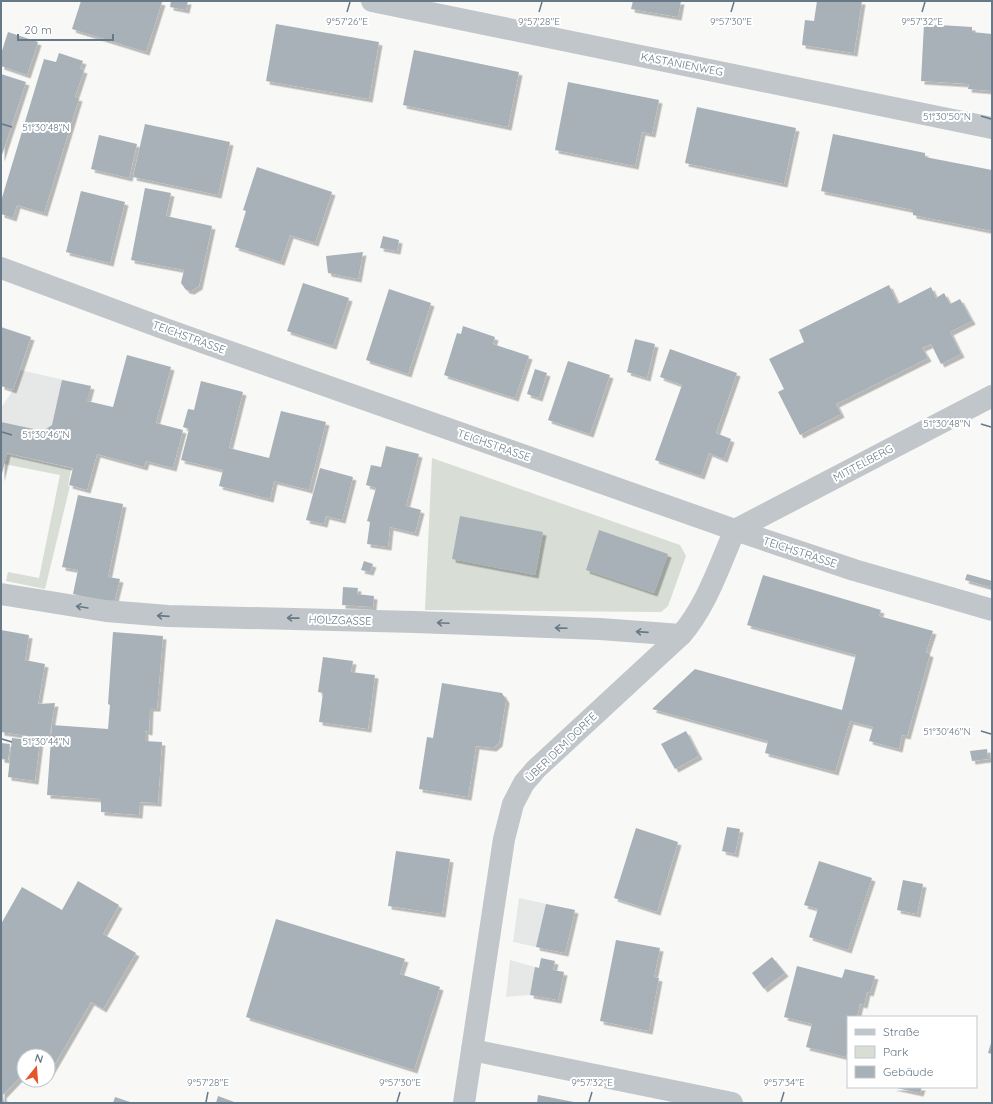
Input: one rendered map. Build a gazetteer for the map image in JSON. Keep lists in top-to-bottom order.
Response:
{
  "streets": {
    "street": [
      "KASTANIENWEG",
      "TEICHSTRASSE",
      "MITTELBERG",
      "HOLZGASSE",
      "ÜBER DEM DORFE"
    ]
  },
  "crossings": [
    ["TEICHSTRASSE", "MITTELBERG"],
    ["TEICHSTRASSE", "ÜBER DEM DORFE"],
    ["MITTELBERG", "ÜBER DEM DORFE"],
    ["HOLZGASSE", "ÜBER DEM DORFE"]
  ],
  "one_way": ["HOLZGASSE"],
  "legend": ["Straße", "Park", "Gebäude"],
  "scale_bar": "20 m",
  "north": "top",
  "coordinates": [
    "9°57'26\"E",
    "9°57'28\"E",
    "9°57'30\"E",
    "9°57'32\"E",
    "51°30'50\"N",
    "51°30'48\"N",
    "51°30'46\"N",
    "51°30'44\"N",
    "9°57'34\"E"
  ]
}
